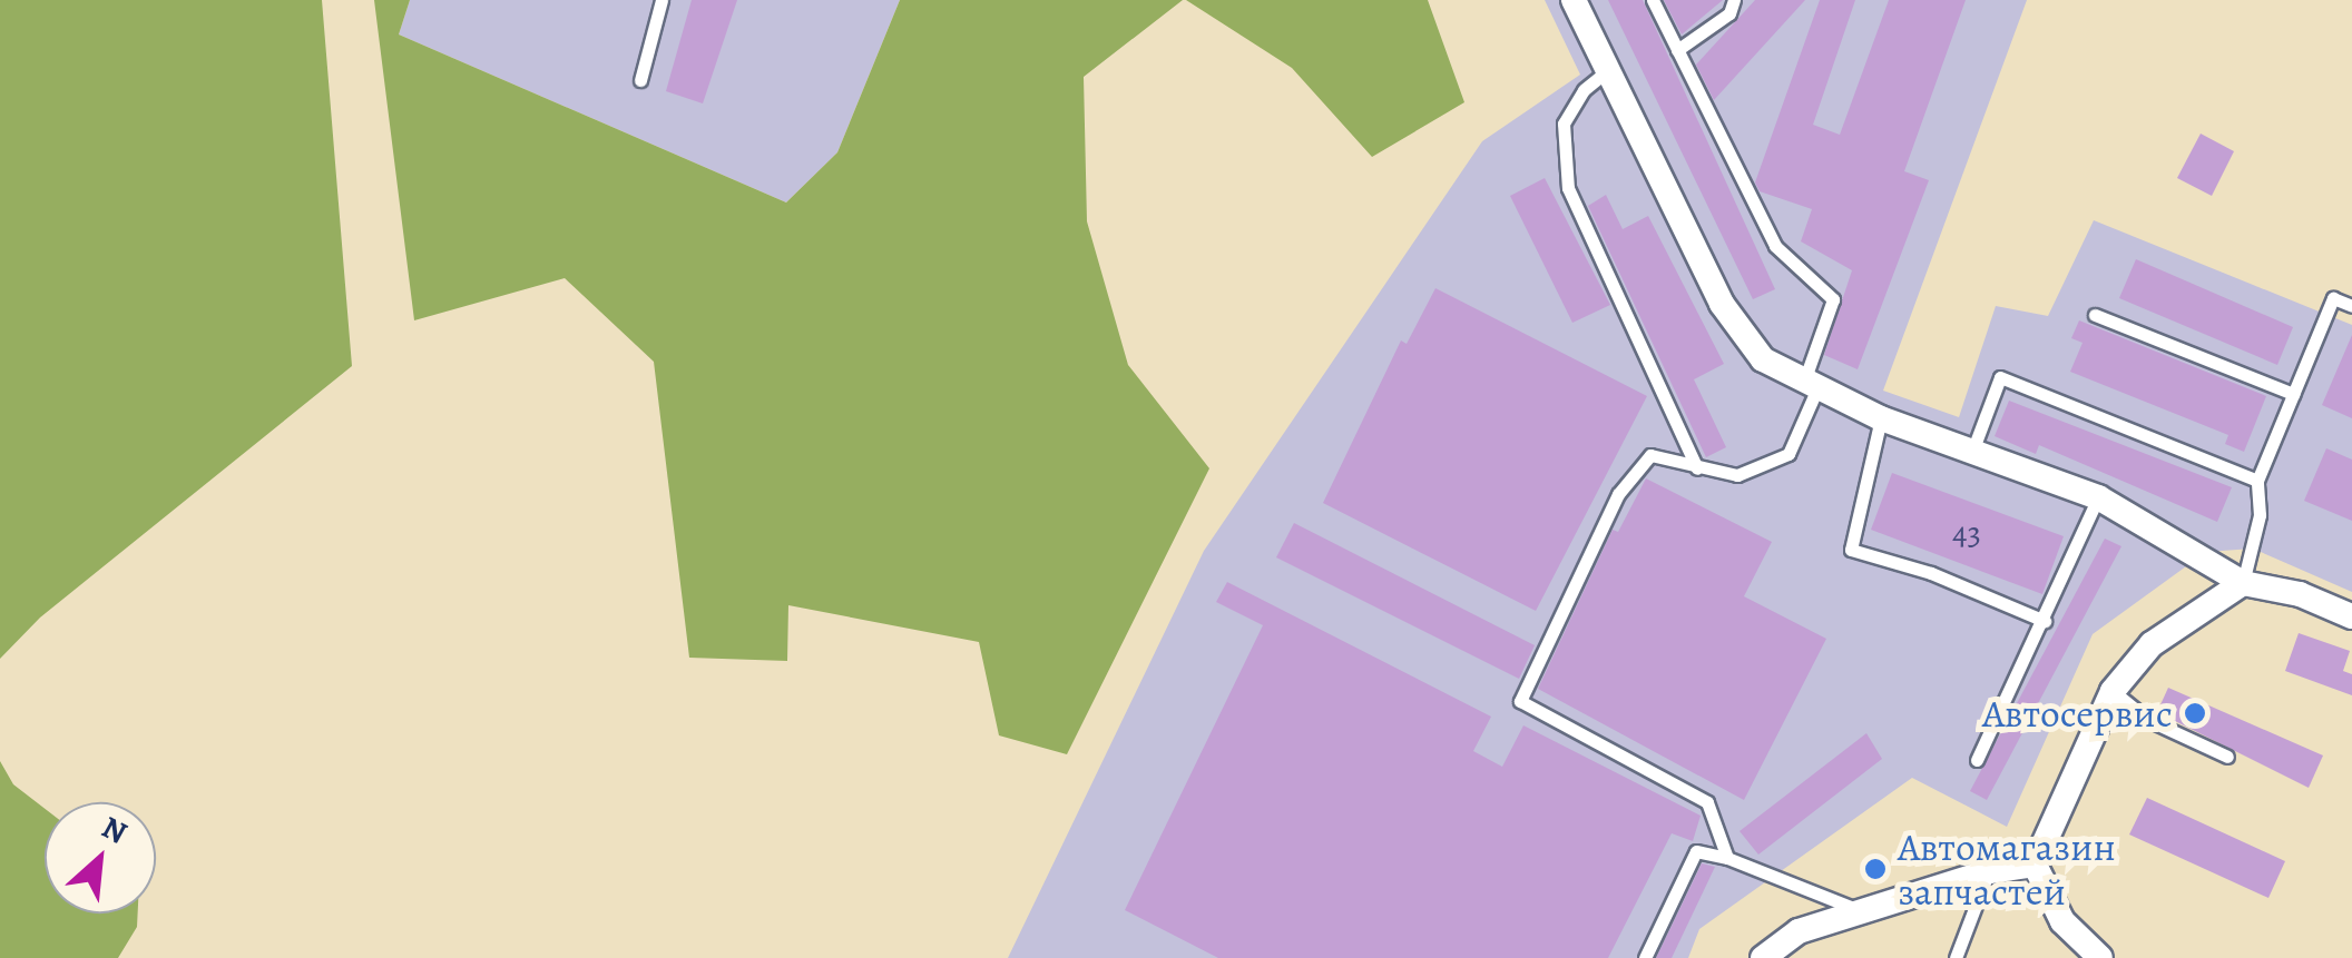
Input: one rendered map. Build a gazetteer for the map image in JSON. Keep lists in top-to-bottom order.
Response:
{
  "places": ["Автосервис", "Автомагазин запчастей"],
  "house_numbers": ["43"],
  "north": "top right"
}
